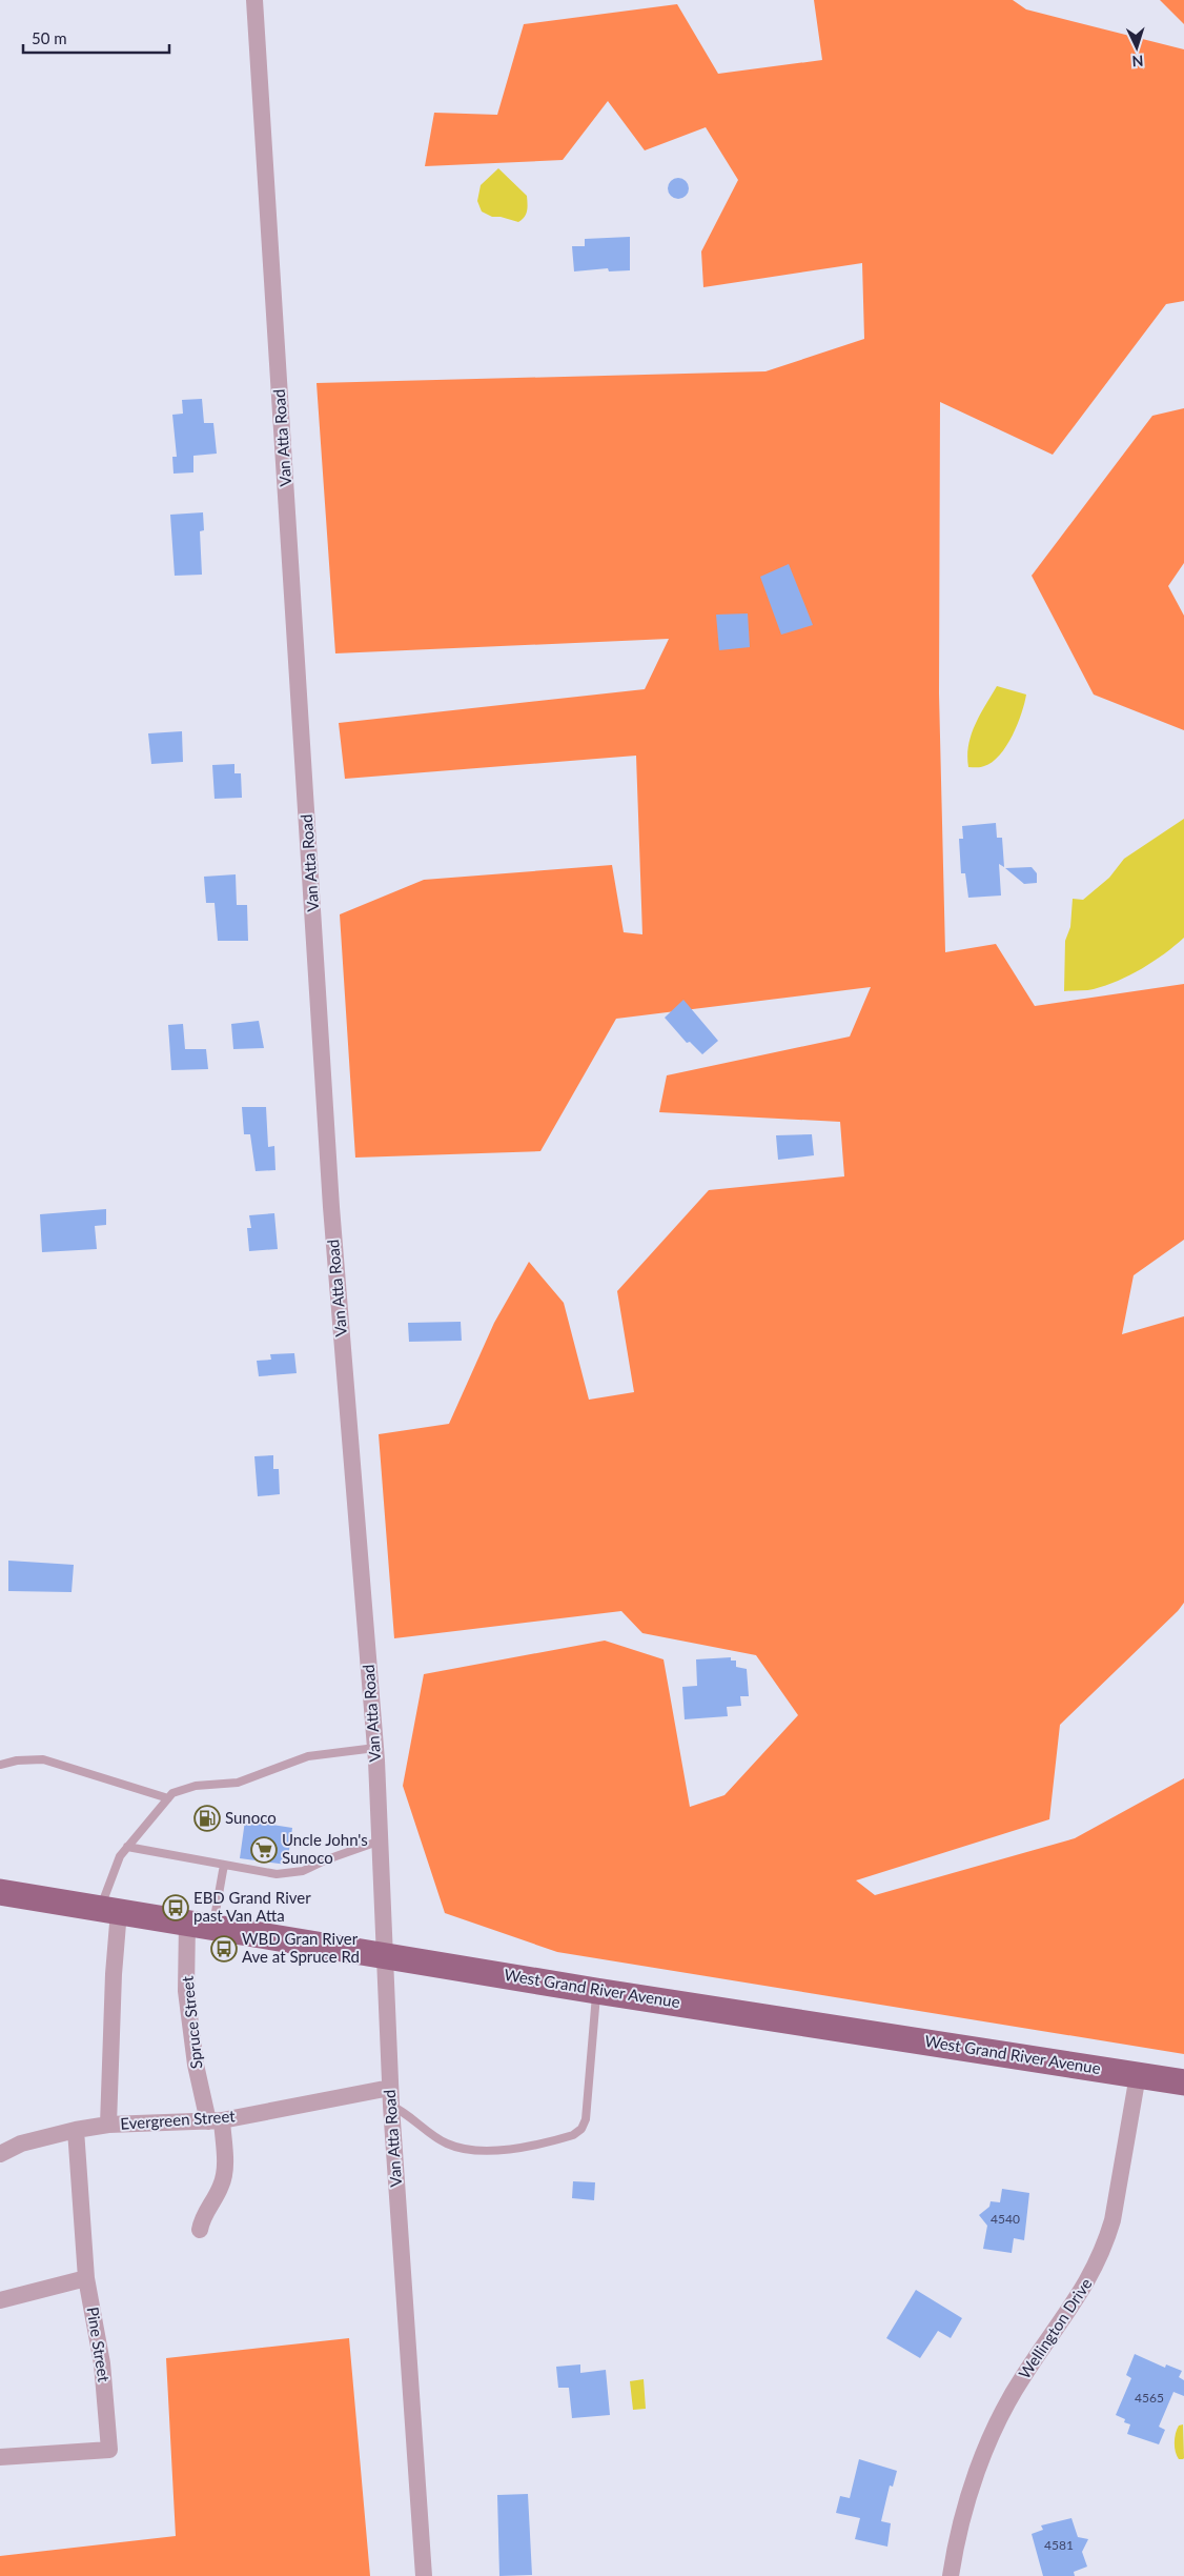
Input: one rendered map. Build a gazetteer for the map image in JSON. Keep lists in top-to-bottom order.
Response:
{
  "streets": {
    "main road": ["West Grand River Avenue"],
    "street": [
      "Van Atta Road",
      "Spruce Street",
      "Evergreen Street",
      "Wellington Drive",
      "Pine Street"
    ]
  },
  "crossings": [
    ["Van Atta Road", "West Grand River Avenue"],
    ["Van Atta Road", "Evergreen Street"],
    ["West Grand River Avenue", "Spruce Street"],
    ["West Grand River Avenue", "Wellington Drive"],
    ["Spruce Street", "Evergreen Street"],
    ["Evergreen Street", "Pine Street"]
  ],
  "places": {
    "fuel station": ["Sunoco"],
    "supermarket": ["Uncle John's Sunoco"],
    "bus stop": ["EBD Grand River past Van Atta", "WBD Gran River Ave at Spruce Rd"]
  },
  "house_numbers": ["4540", "4565", "4581"],
  "scale_bar": "50 m",
  "north": "bottom"
}
